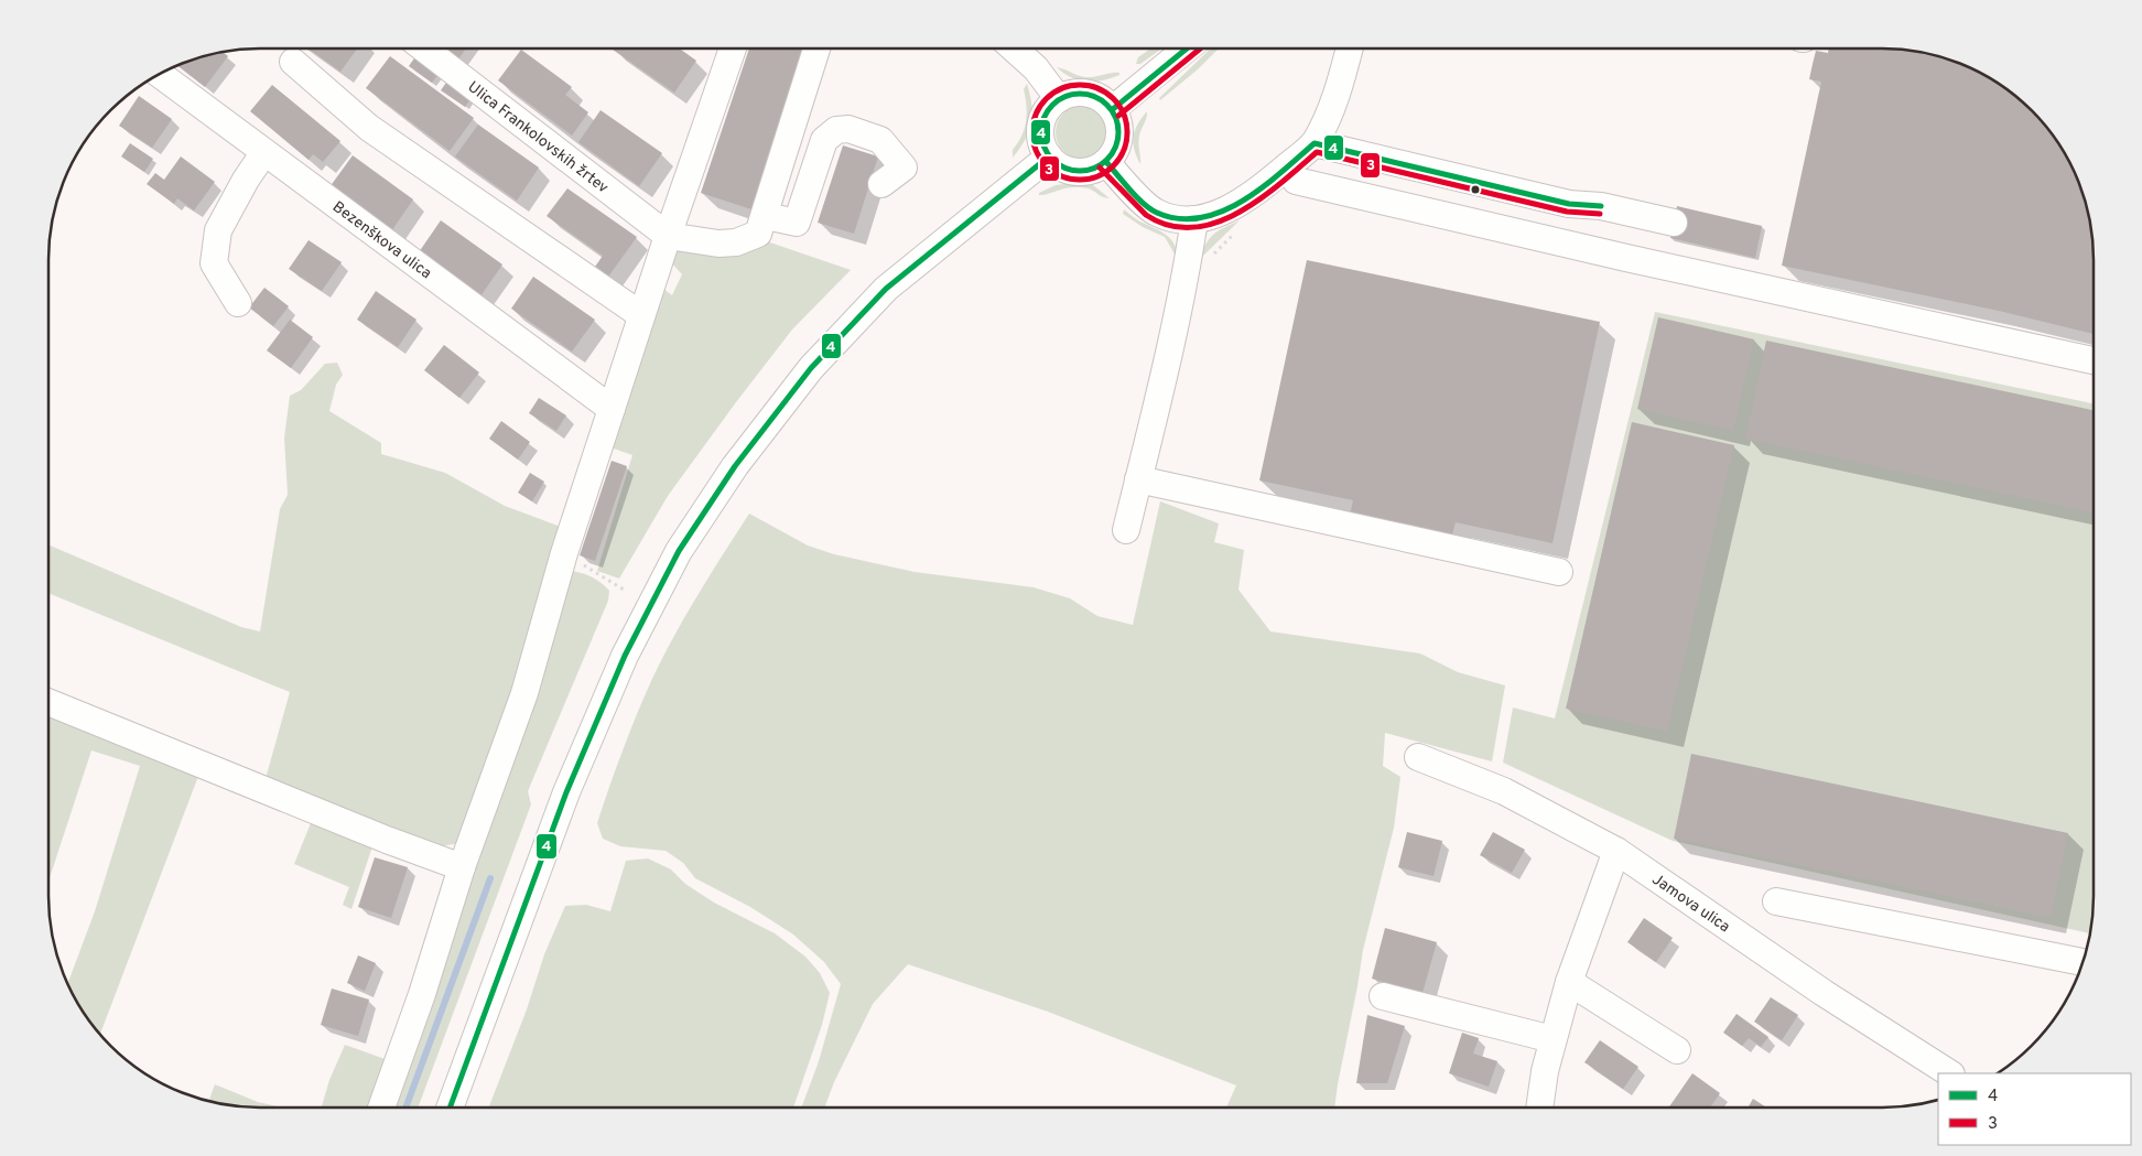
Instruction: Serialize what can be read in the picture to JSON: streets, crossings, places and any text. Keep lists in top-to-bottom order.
{
  "streets": {
    "street": ["Ulica Frankolovskih žrtev", "Bezenškova ulica", "Jamova ulica"]
  },
  "lines": ["transit line 4", "transit line 3"],
  "legend": ["4", "3"]
}
